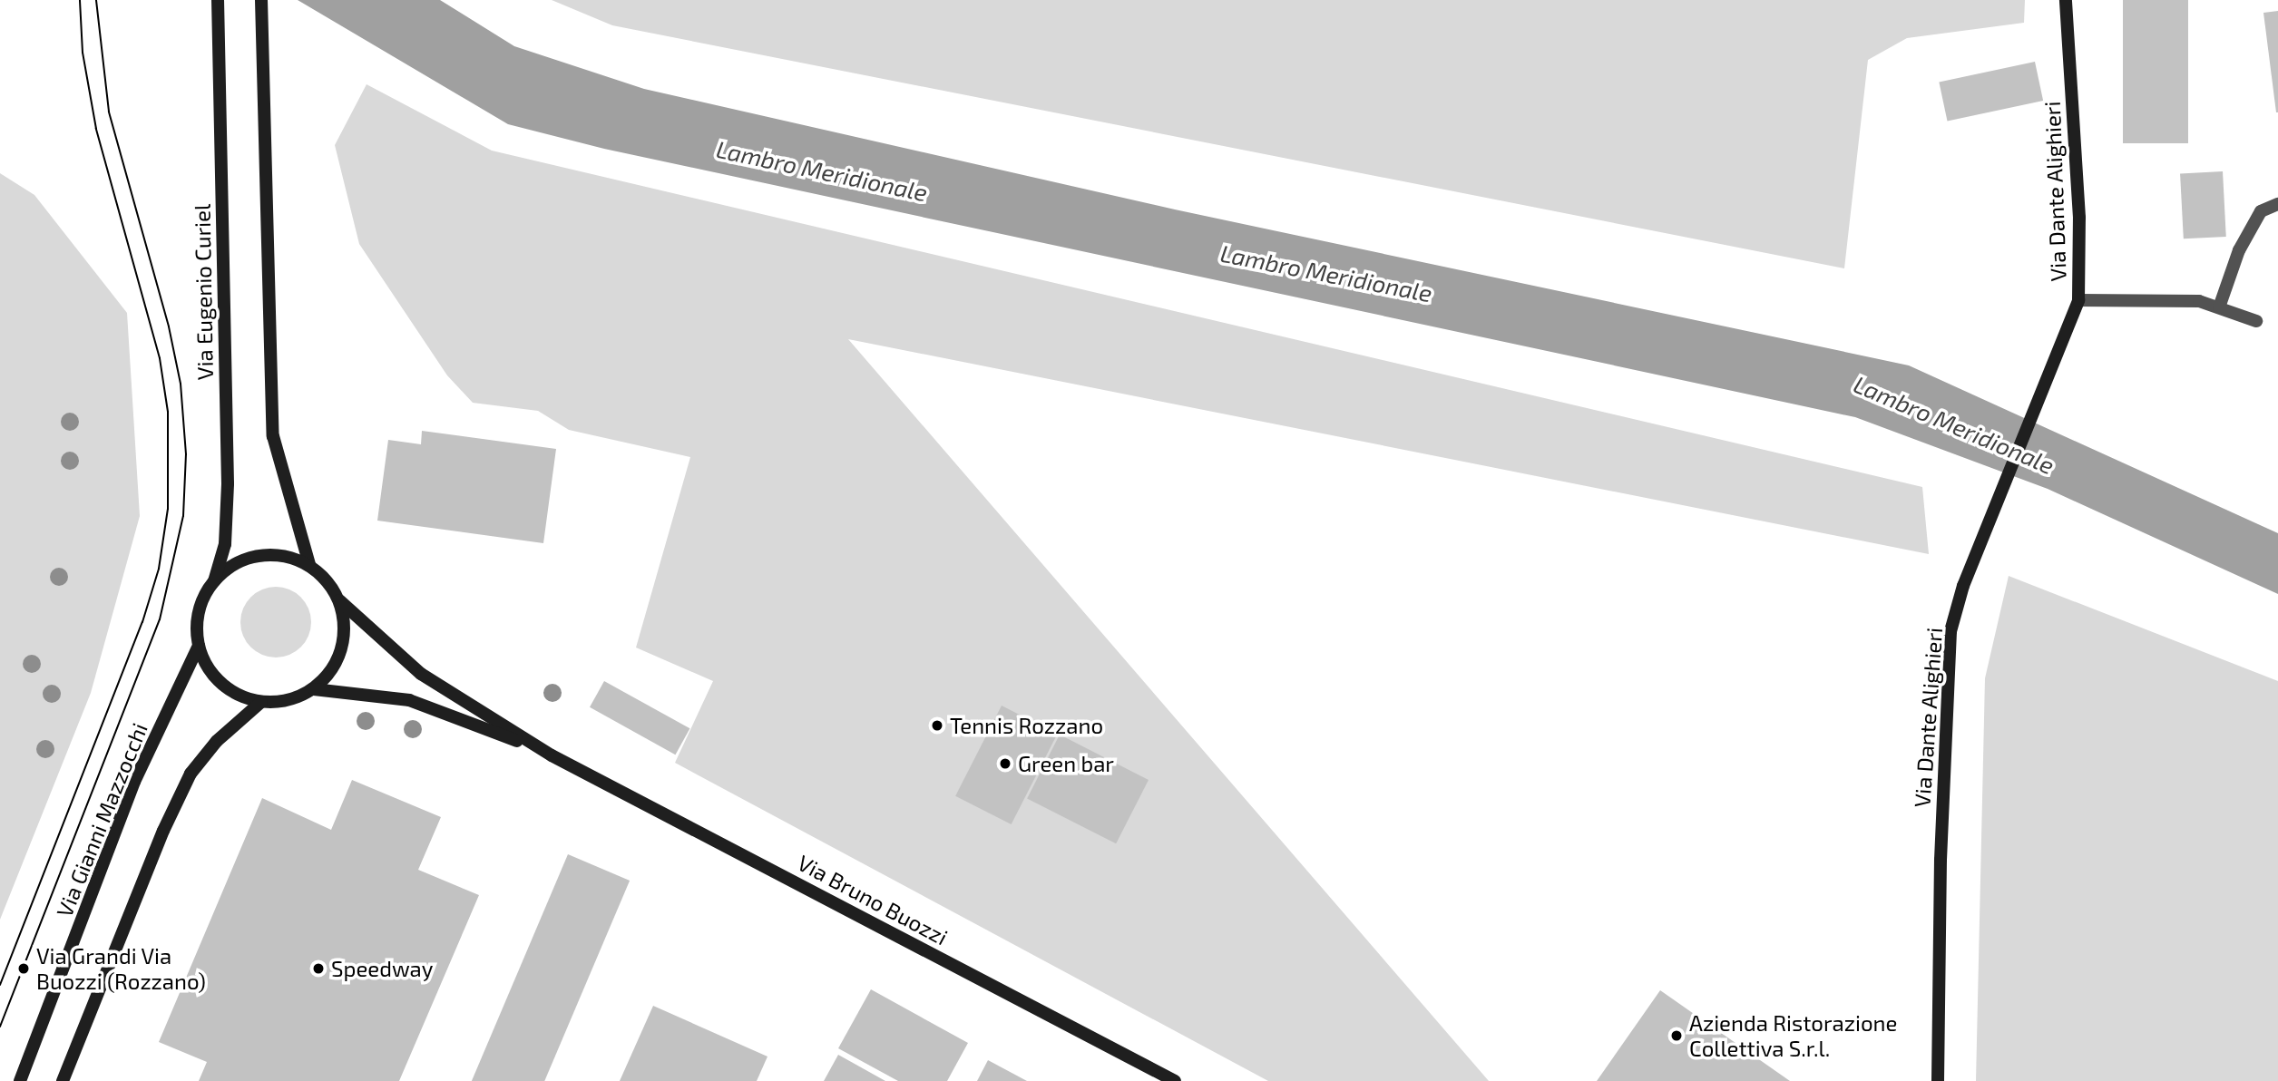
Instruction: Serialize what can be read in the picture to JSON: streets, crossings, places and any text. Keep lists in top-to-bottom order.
{
  "streets": {
    "main road": [
      "Via Dante Alighieri",
      "Via Eugenio Curiel",
      "Via Gianni Mazzocchi",
      "Via Bruno Buozzi"
    ]
  },
  "crossings": [
    ["Via Eugenio Curiel", "Via Gianni Mazzocchi"],
    ["Via Eugenio Curiel", "Via Bruno Buozzi"],
    ["Via Gianni Mazzocchi", "Via Bruno Buozzi"]
  ],
  "water": ["Lambro Meridionale"],
  "places": [
    "Tennis Rozzano",
    "Green bar",
    "Via Grandi Via Buozzi (Rozzano)",
    "Speedway",
    "Azienda Ristorazione Collettiva S.r.l."
  ]
}
